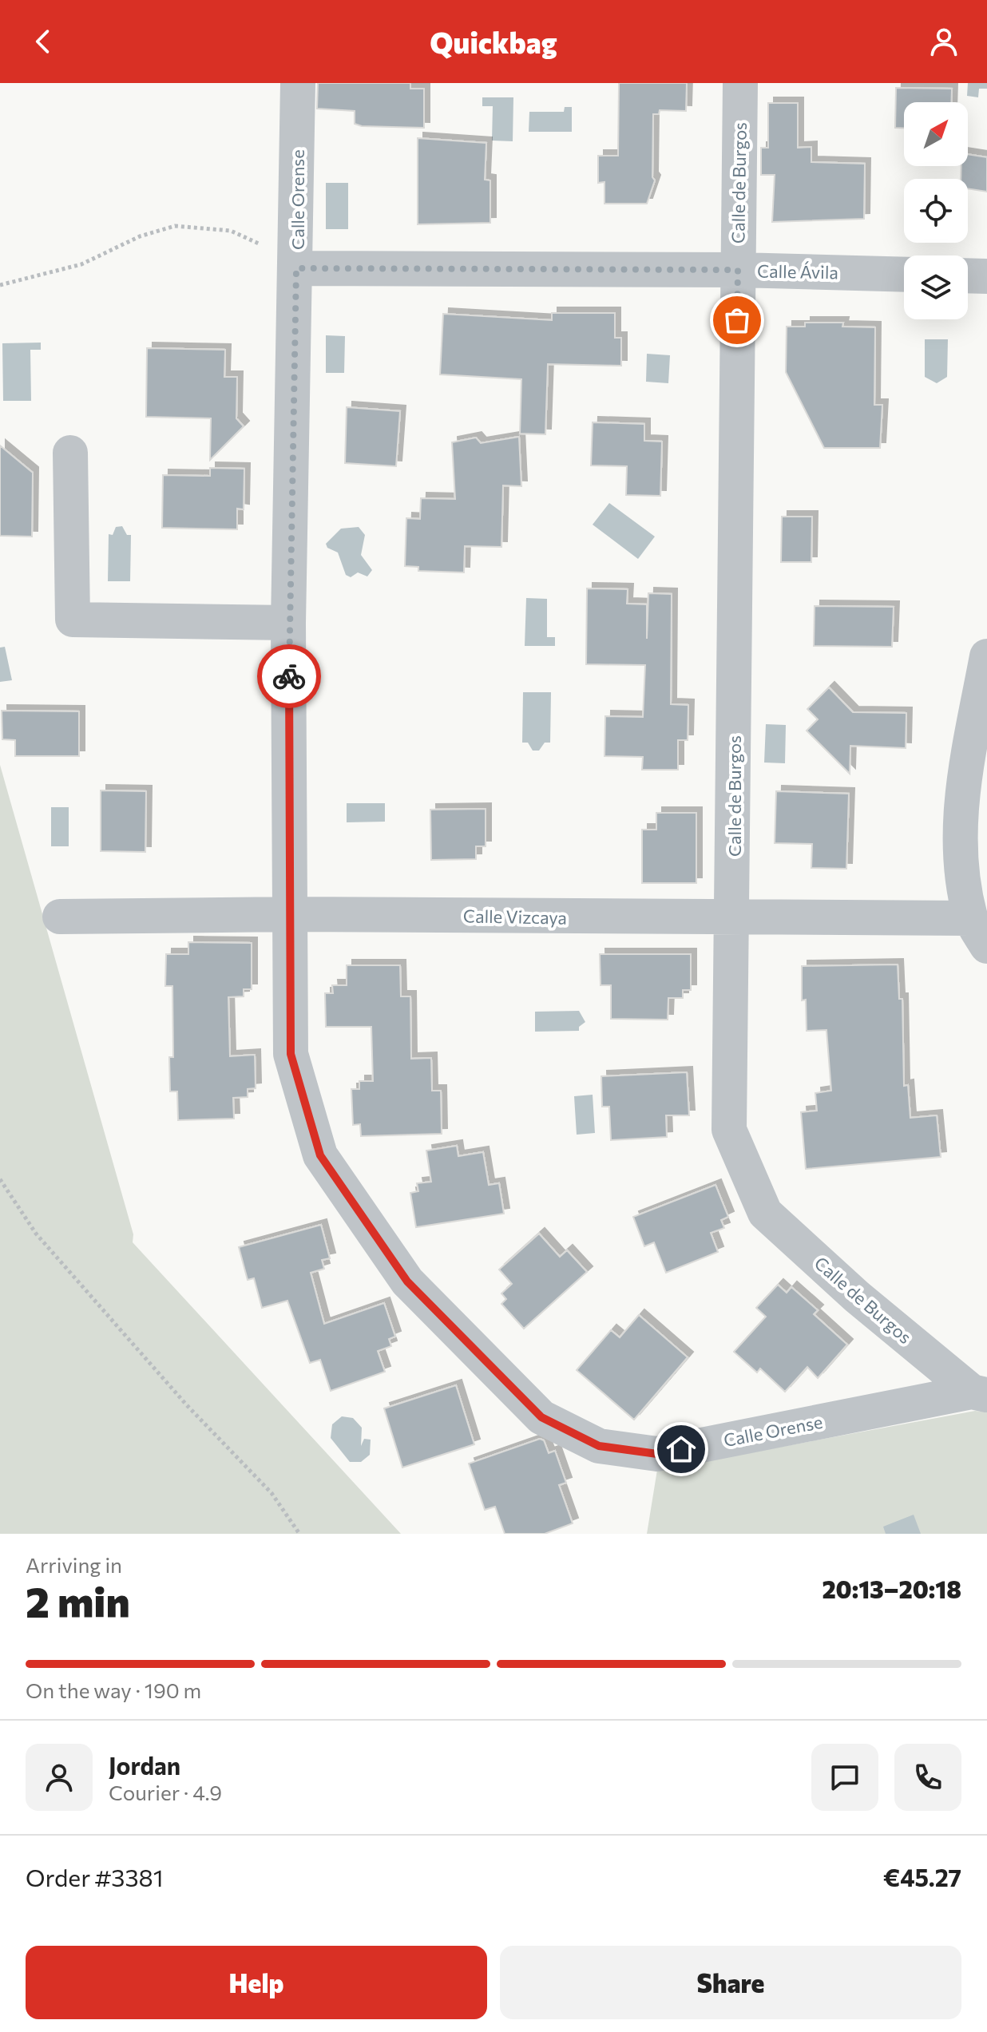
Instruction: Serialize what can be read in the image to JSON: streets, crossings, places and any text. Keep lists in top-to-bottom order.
{
  "streets": {
    "street": [
      "Calle de Burgos",
      "Calle Orense",
      "Calle Ávila",
      "Calle Vizcaya"
    ]
  },
  "crossings": [
    ["Calle de Burgos", "Calle Orense"],
    ["Calle de Burgos", "Calle Ávila"],
    ["Calle de Burgos", "Calle Vizcaya"],
    ["Calle Orense", "Calle Ávila"],
    ["Calle Orense", "Calle Vizcaya"]
  ],
  "north": "top right",
  "page": {
    "header": "Quickbag",
    "heading": ["2 min", "Arriving in", "20:13–20:18"],
    "panel": [
      "Jordan",
      "Courier · 4.9",
      "Order #3381",
      "€45.27"
    ],
    "bar": "On the way · 190 m",
    "buttons": ["Help", "Share"]
  }
}
